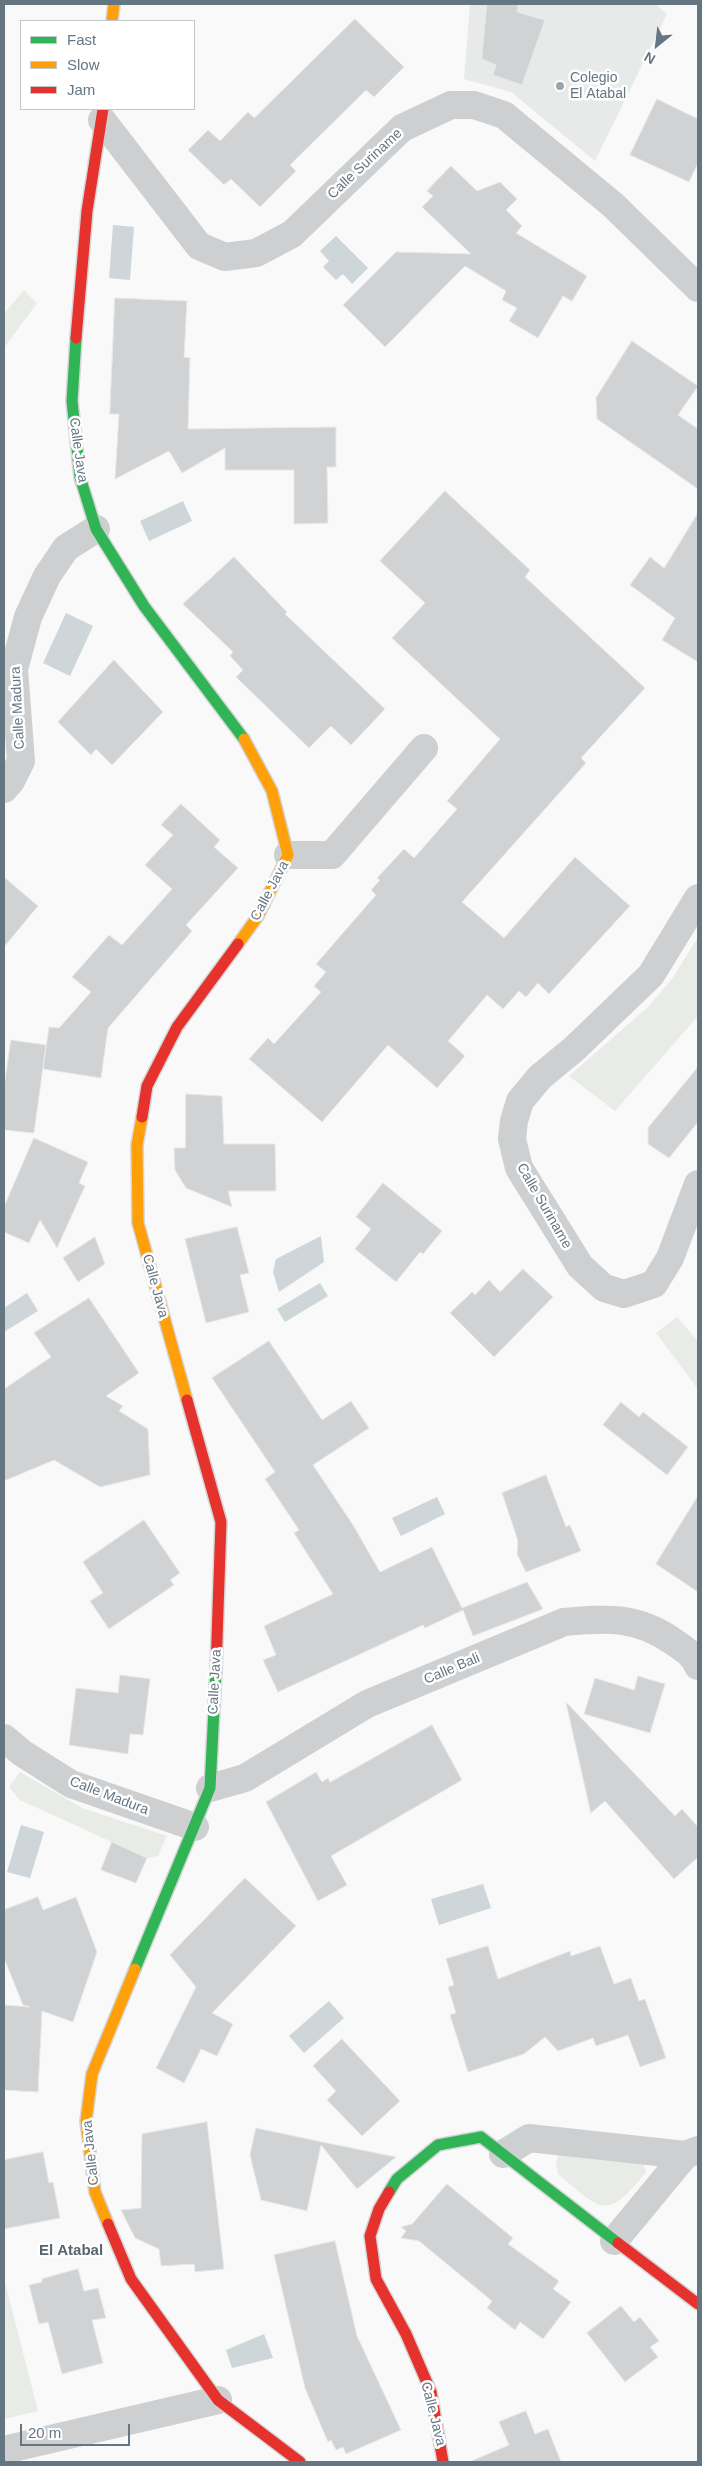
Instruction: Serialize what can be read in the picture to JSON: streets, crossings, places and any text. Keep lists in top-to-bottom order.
{
  "streets": {
    "street": [
      "Calle Suriname",
      "Calle Java",
      "Calle Madura",
      "Calle Bali"
    ]
  },
  "crossings": [
    ["Calle Suriname", "Calle Java"],
    ["Calle Java", "Calle Madura"],
    ["Calle Java", "Calle Bali"]
  ],
  "districts": ["El Atabal"],
  "places": ["Colegio El Atabal"],
  "legend": ["Fast", "Slow", "Jam"],
  "scale_bar": "20 m",
  "north": "bottom left"
}
